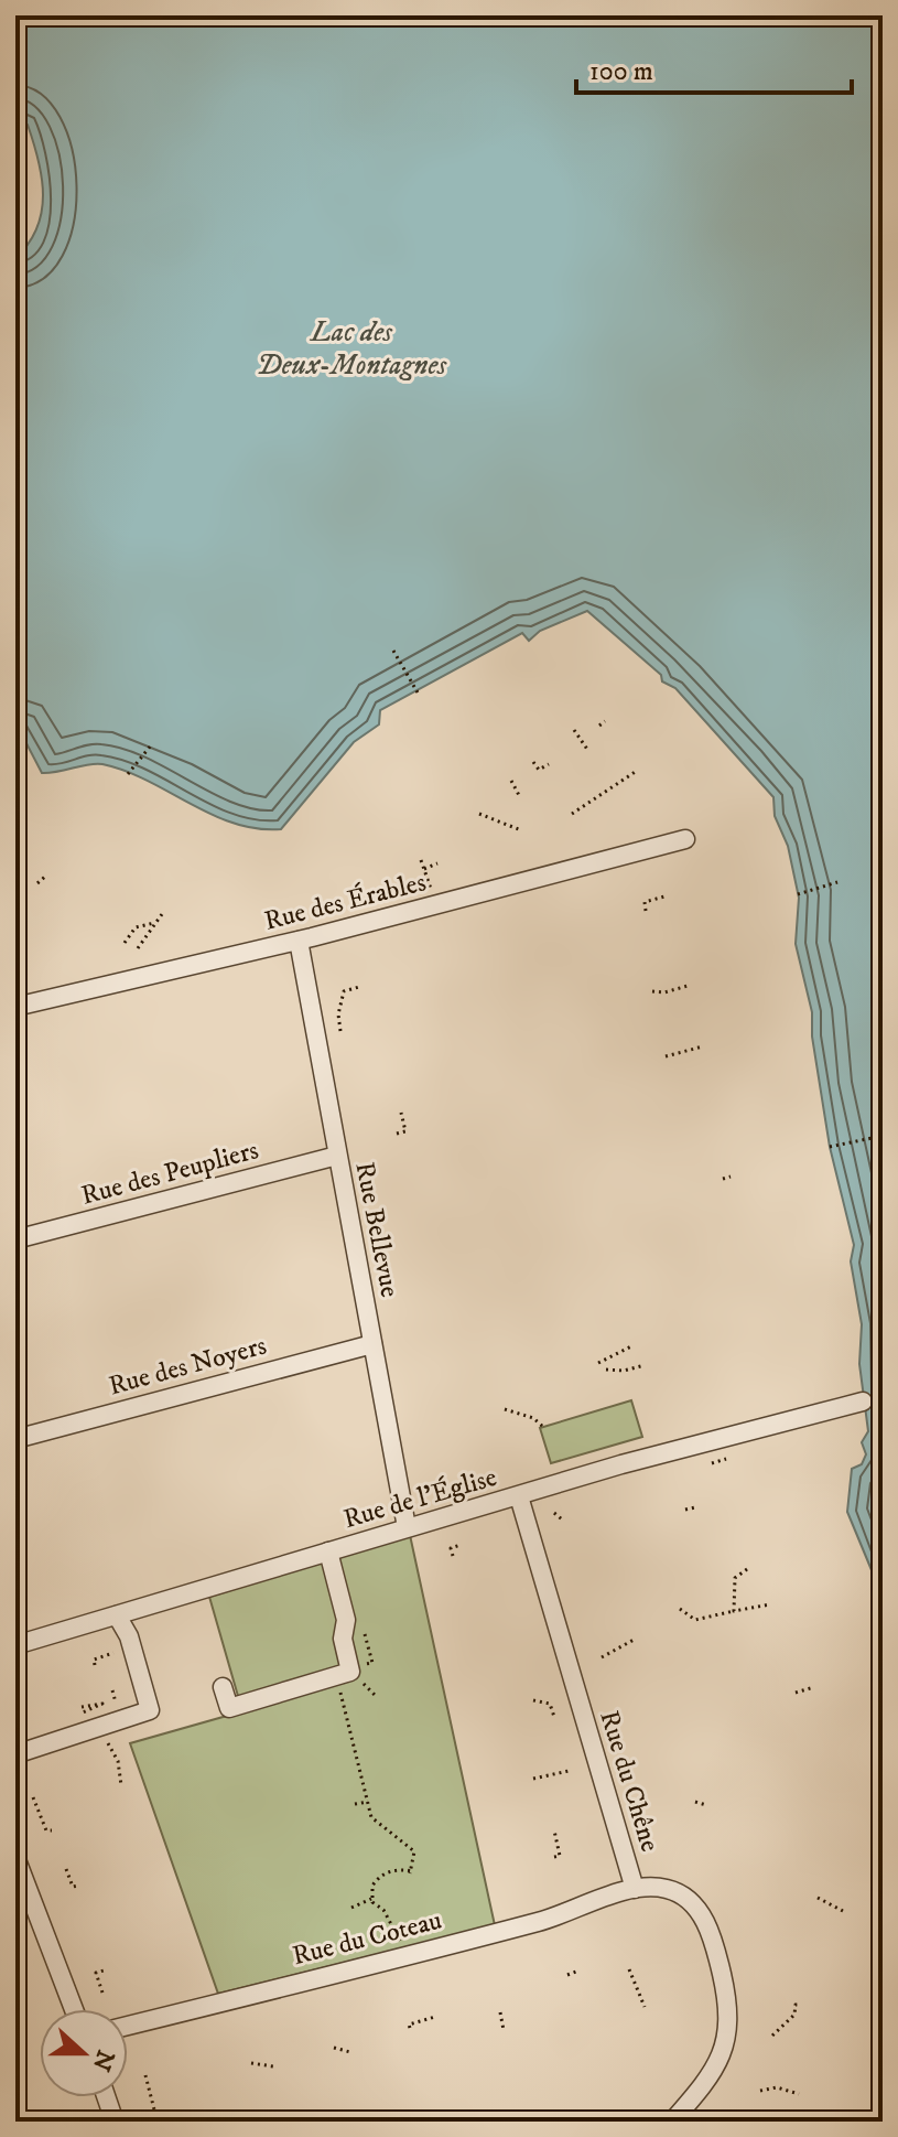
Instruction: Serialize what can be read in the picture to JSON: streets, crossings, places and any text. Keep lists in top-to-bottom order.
{
  "streets": {
    "street": [
      "Rue des Érables",
      "Rue des Peupliers",
      "Rue Bellevue",
      "Rue des Noyers",
      "Rue de l'Église",
      "Rue du Chêne",
      "Rue du Coteau"
    ]
  },
  "crossings": [
    ["Rue des Érables", "Rue Bellevue"],
    ["Rue des Peupliers", "Rue Bellevue"],
    ["Rue Bellevue", "Rue des Noyers"],
    ["Rue Bellevue", "Rue de l'Église"],
    ["Rue de l'Église", "Rue du Chêne"],
    ["Rue du Chêne", "Rue du Coteau"]
  ],
  "water": ["Lac des Deux-Montagnes"],
  "scale_bar": "100 m",
  "north": "right"
}
